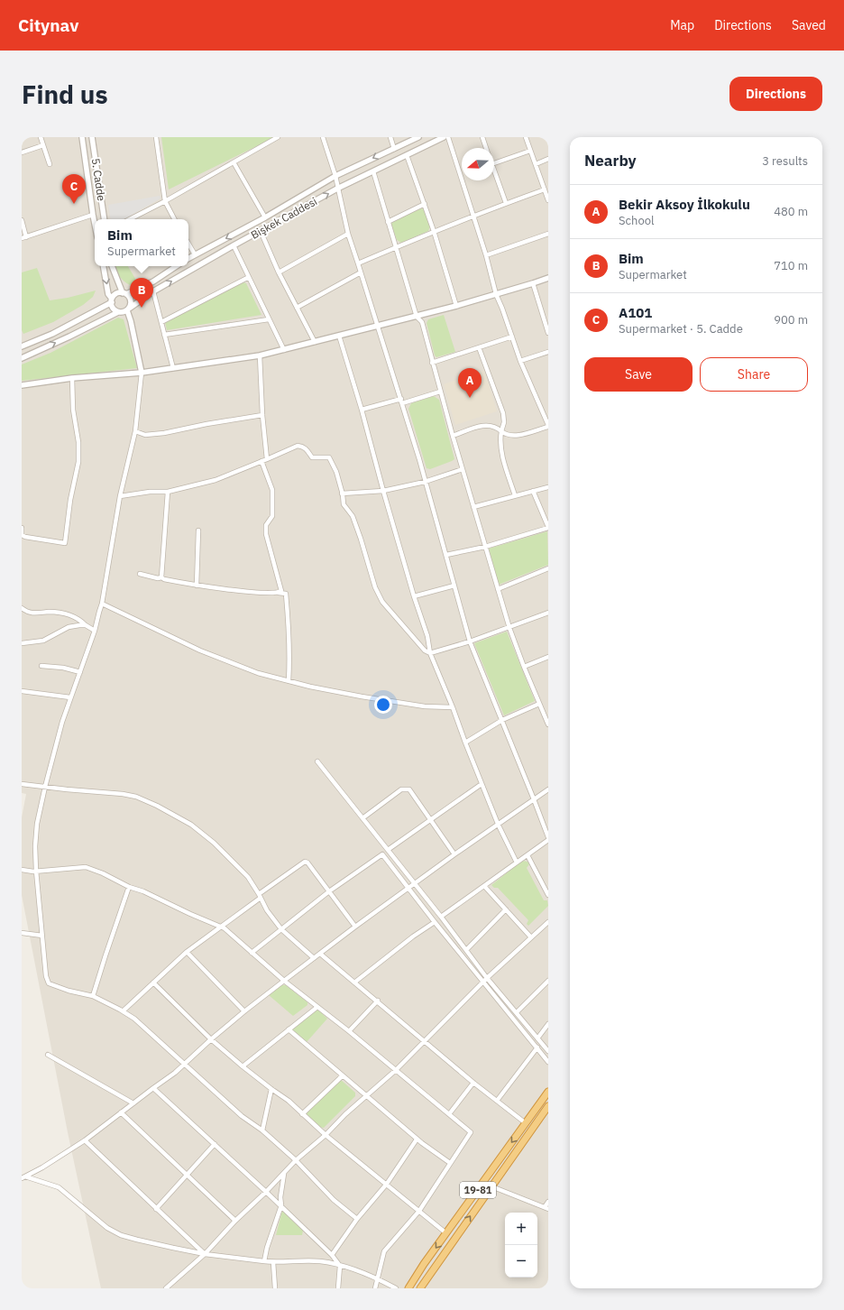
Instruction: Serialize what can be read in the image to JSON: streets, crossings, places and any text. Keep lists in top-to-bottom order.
{
  "streets": {
    "highway": ["19-81"],
    "street": ["5. Cadde", "Bişkek Caddesi"]
  },
  "north": "left",
  "page": {
    "header": "Citynav",
    "nav": ["Map", "Directions", "Saved"],
    "buttons": [
      "Directions",
      ["Save", "Share"]
    ],
    "title": "Find us",
    "heading": ["Nearby", "3 results"],
    "pins": ["C", "B", "A"],
    "list": [
      {
        "mark": "A",
        "name": "Bekir Aksoy İlkokulu",
        "note": "School",
        "value": "480 m"
      },
      {
        "mark": "B",
        "name": "Bim",
        "note": "Supermarket",
        "value": "710 m"
      },
      {
        "mark": "C",
        "name": "A101",
        "note": "Supermarket · 5. Cadde",
        "value": "900 m"
      }
    ],
    "popup": ["Bim", "Supermarket"],
    "map_buttons": ["+", "−"]
  }
}
